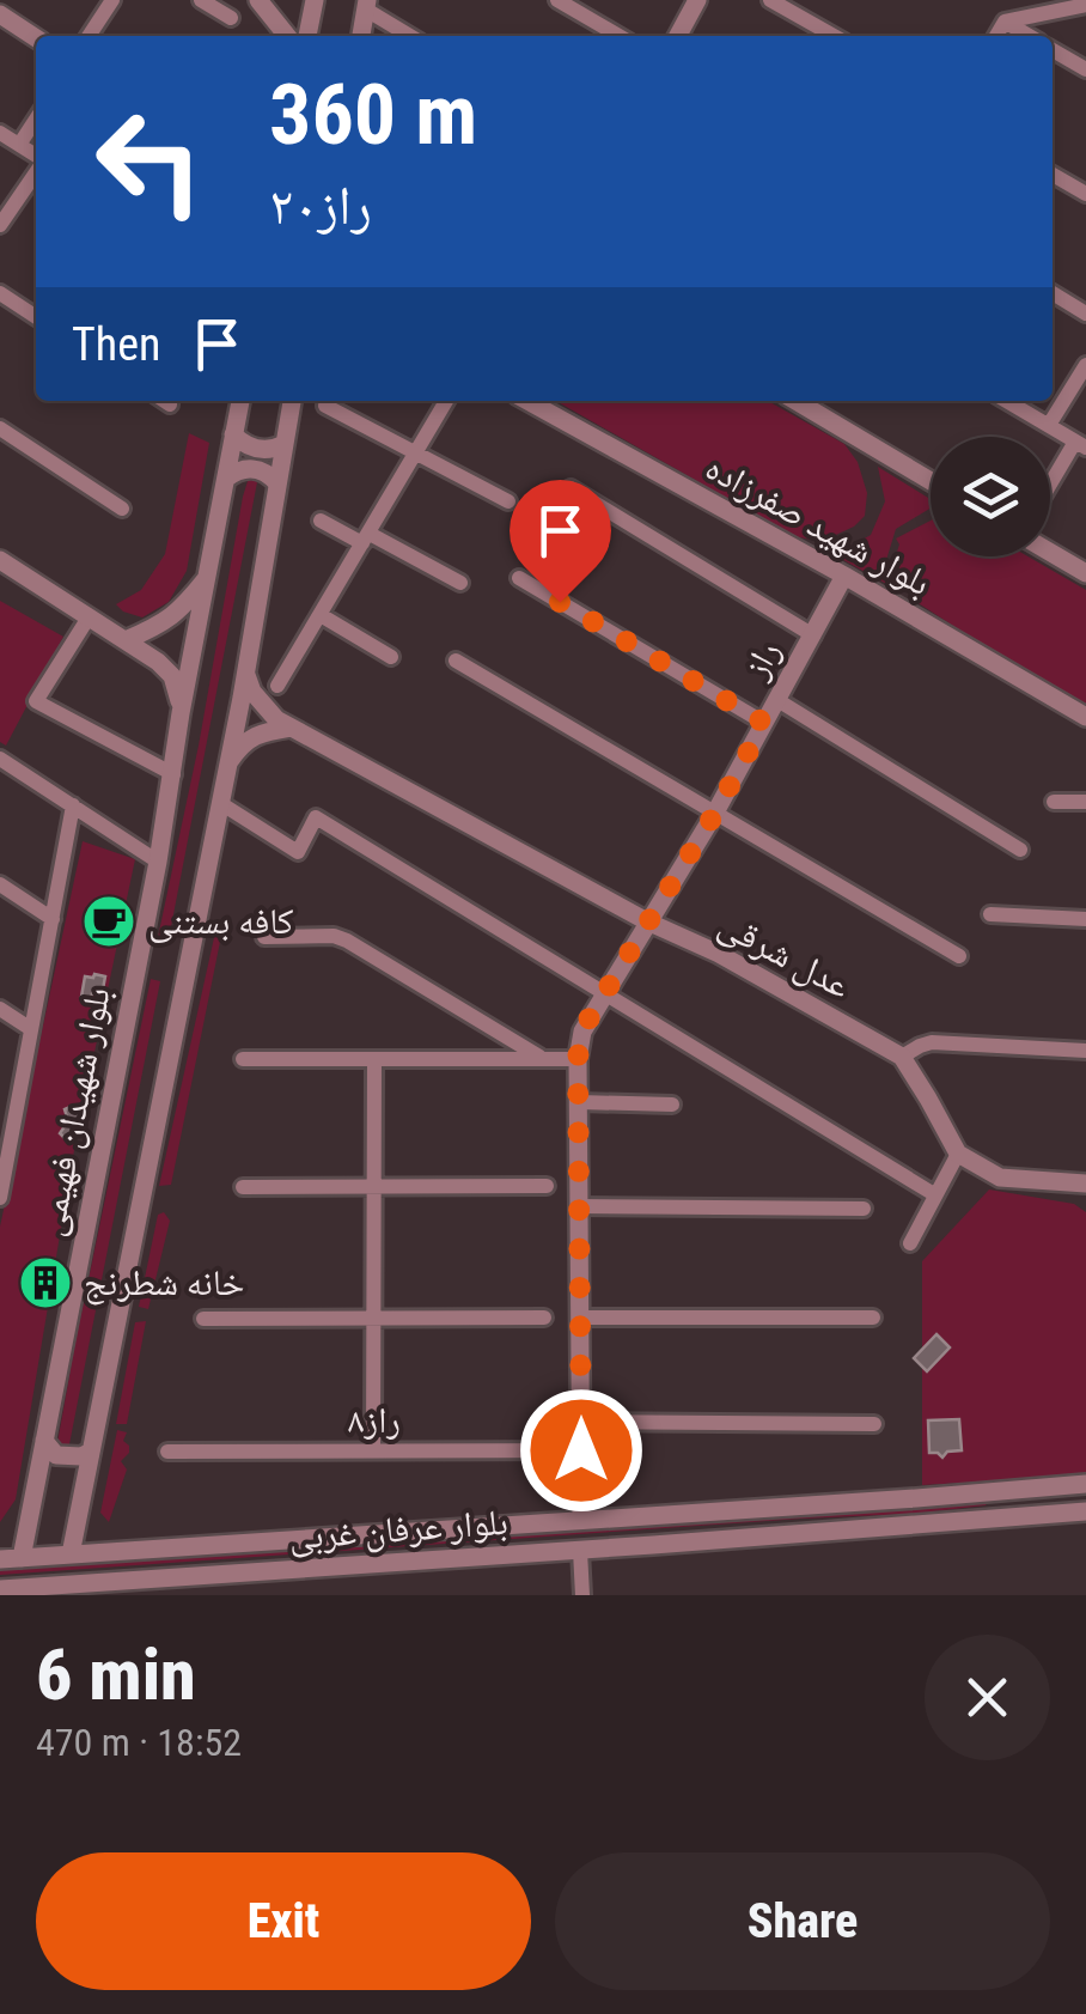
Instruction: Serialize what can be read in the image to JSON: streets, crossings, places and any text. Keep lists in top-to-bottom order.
{
  "streets": {
    "street": [
      "بلوار شهید صفرزاده",
      "راز",
      "عدل شرقی",
      "بلوار شهیدان فهیمی",
      "راز۸",
      "بلوار عرفان غربی"
    ]
  },
  "crossings": [
    ["بلوار شهید صفرزاده", "راز"],
    ["راز", "عدل شرقی"],
    ["راز", "راز۸"],
    ["راز", "بلوار عرفان غربی"],
    ["بلوار شهیدان فهیمی", "بلوار عرفان غربی"]
  ],
  "places": {
    "cafe": ["کافه بستنی"],
    "building": ["خانه شطرنج"]
  },
  "page": {
    "turn": ["360 m", "راز۲۰"],
    "then": "Then",
    "heading": ["6 min", "470 m · 18:52"],
    "buttons": ["Exit", "Share"]
  }
}
